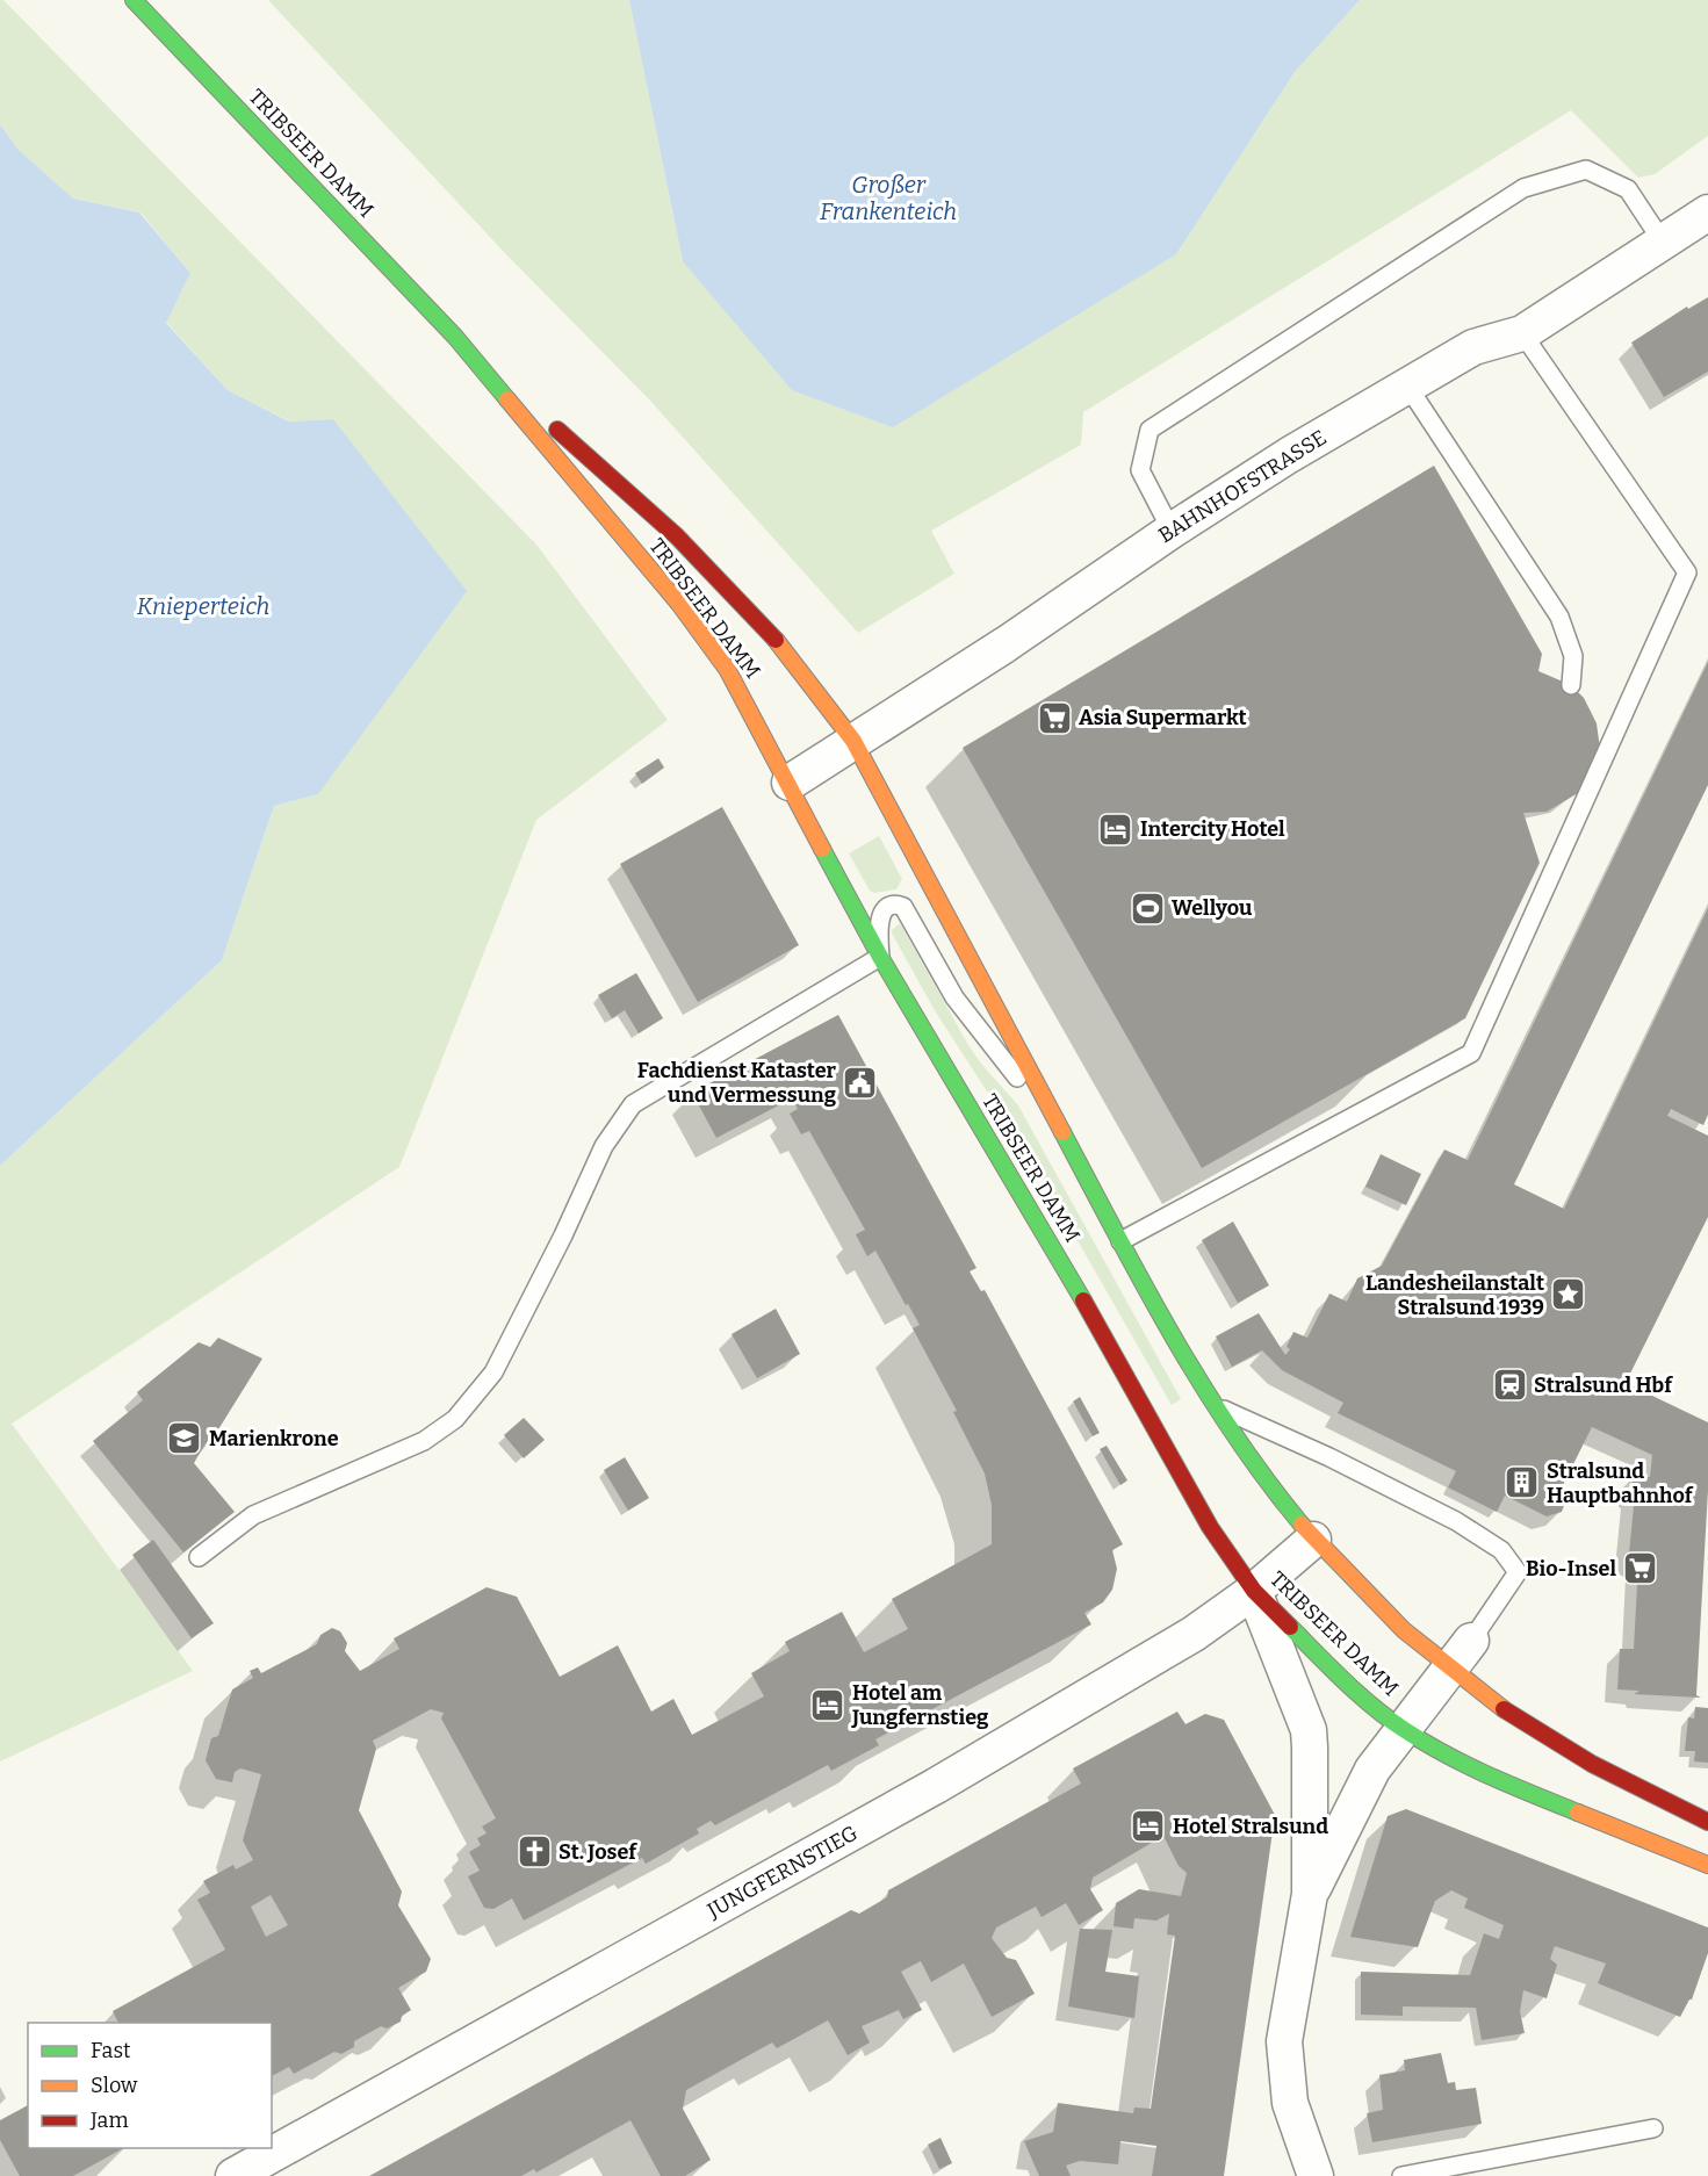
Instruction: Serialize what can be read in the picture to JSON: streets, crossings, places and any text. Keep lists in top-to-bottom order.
{
  "streets": {
    "main road": ["TRIBSEER DAMM"],
    "street": ["BAHNHOFSTRASSE", "JUNGFERNSTIEG"]
  },
  "crossings": [
    ["TRIBSEER DAMM", "BAHNHOFSTRASSE"],
    ["TRIBSEER DAMM", "JUNGFERNSTIEG"]
  ],
  "water": ["Großer Frankenteich", "Knieperteich"],
  "places": {
    "supermarket": ["Asia Supermarkt", "Bio-Insel"],
    "hotel": ["Intercity Hotel", "Hotel am Jungfernstieg", "Hotel Stralsund"],
    "sports": ["Wellyou"],
    "public building": ["Fachdienst Kataster und Vermessung"],
    "place": ["Landesheilanstalt Stralsund 1939"],
    "station": ["Stralsund Hbf"],
    "school or university": ["Marienkrone"],
    "building": ["Stralsund Hauptbahnhof"],
    "church": ["St. Josef"]
  },
  "legend": ["Fast", "Slow", "Jam"]
}
